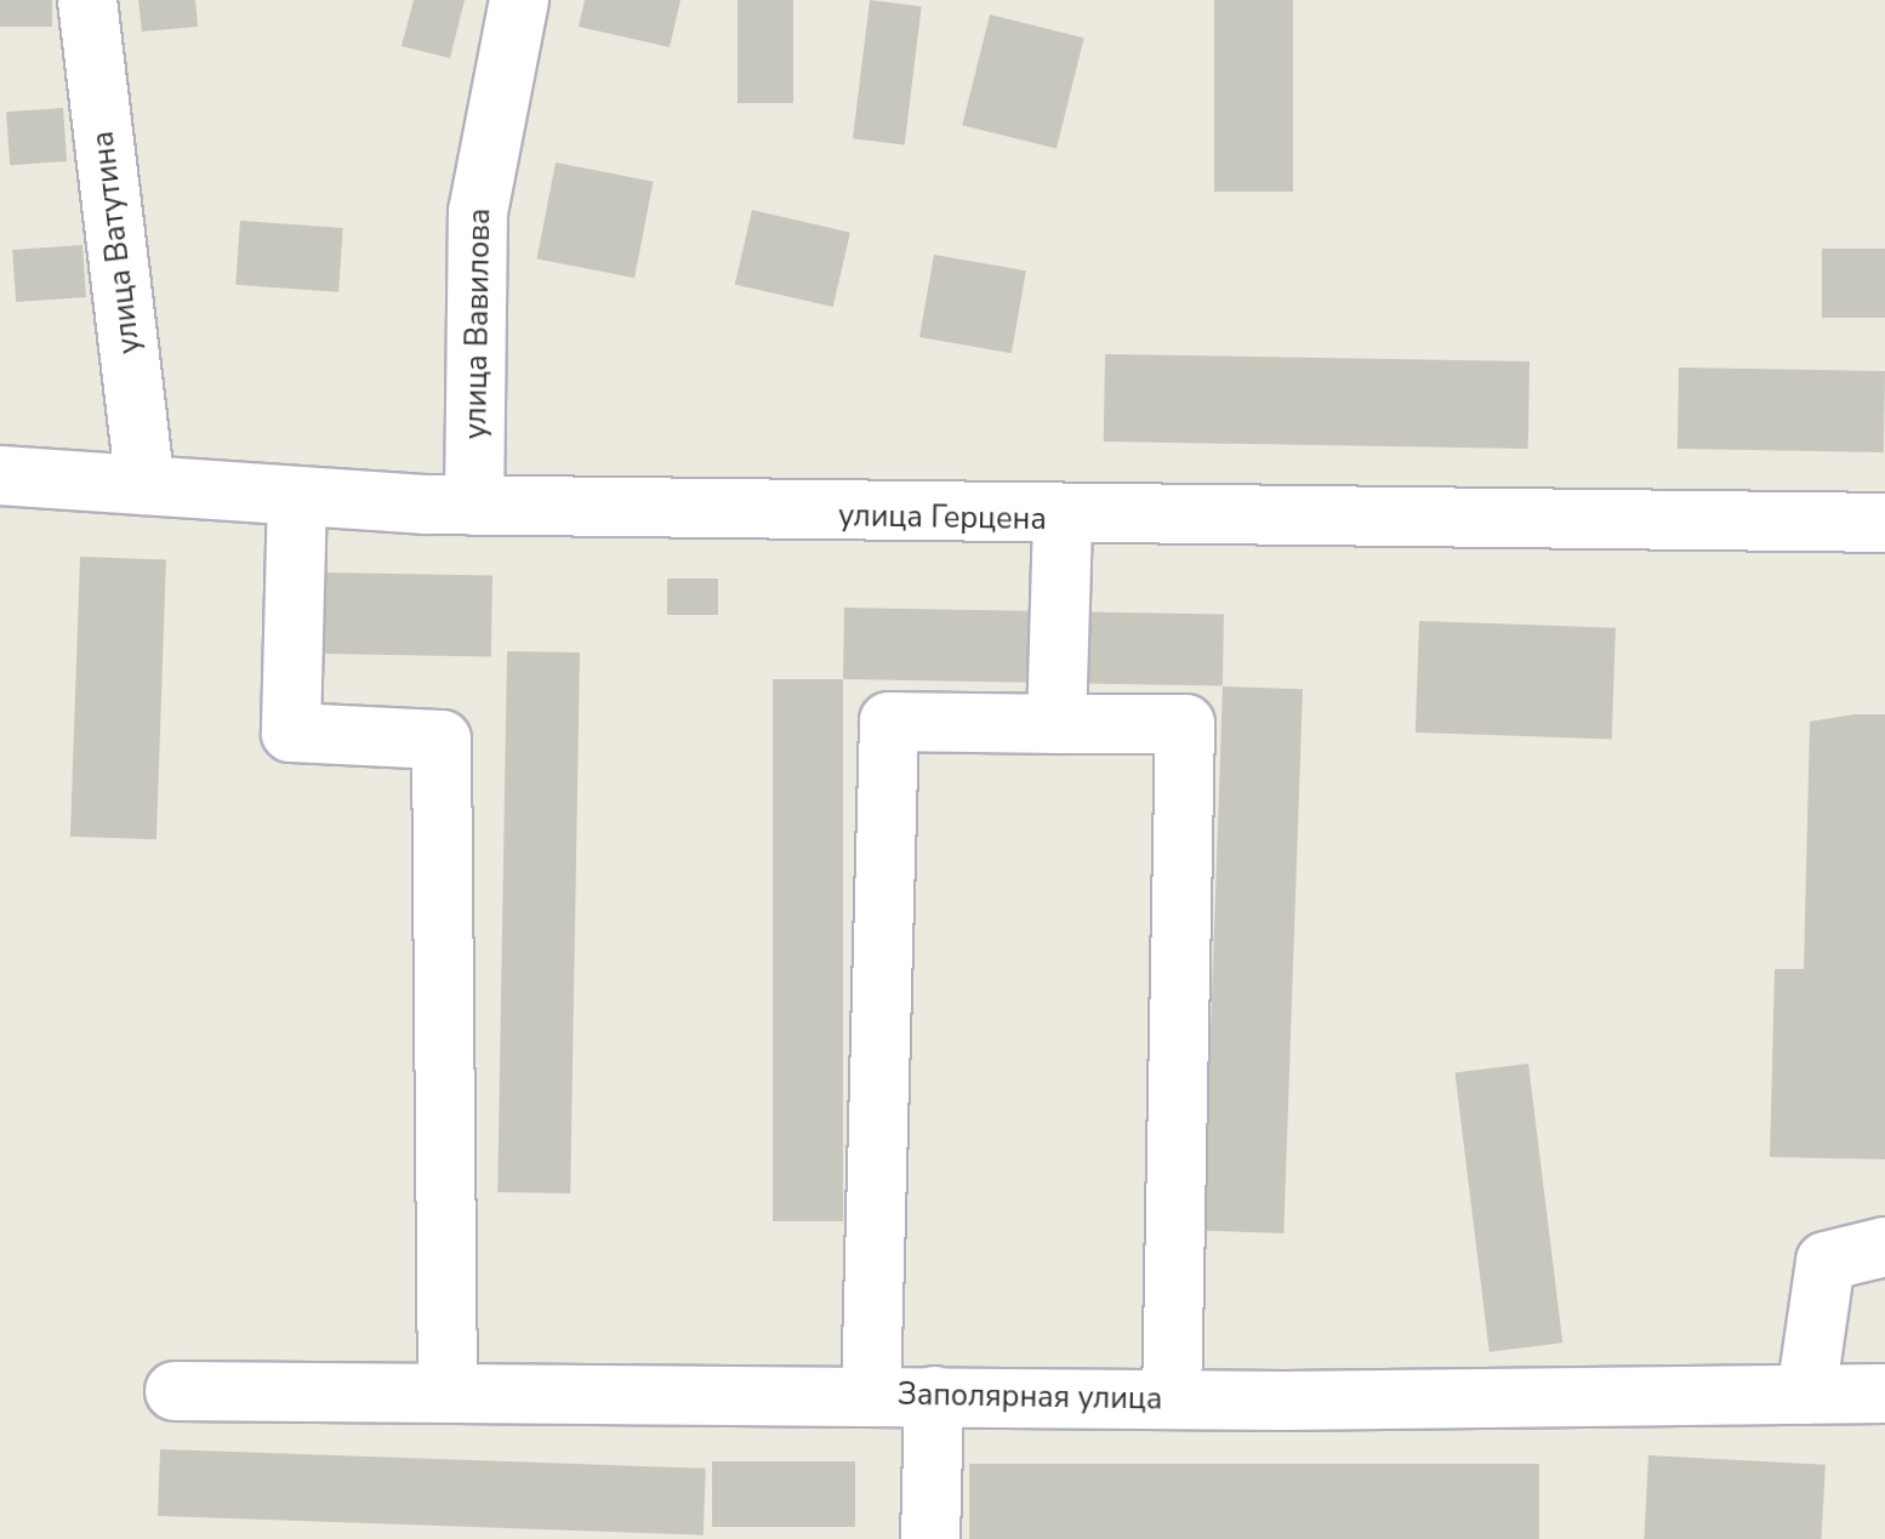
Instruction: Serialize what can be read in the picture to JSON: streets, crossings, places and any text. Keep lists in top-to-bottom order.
{
  "streets": {
    "street": [
      "улица Ватутина",
      "улица Вавилова",
      "улица Герцена",
      "Заполярная улица"
    ]
  },
  "crossings": [
    ["улица Ватутина", "улица Герцена"],
    ["улица Вавилова", "улица Герцена"]
  ]
}
